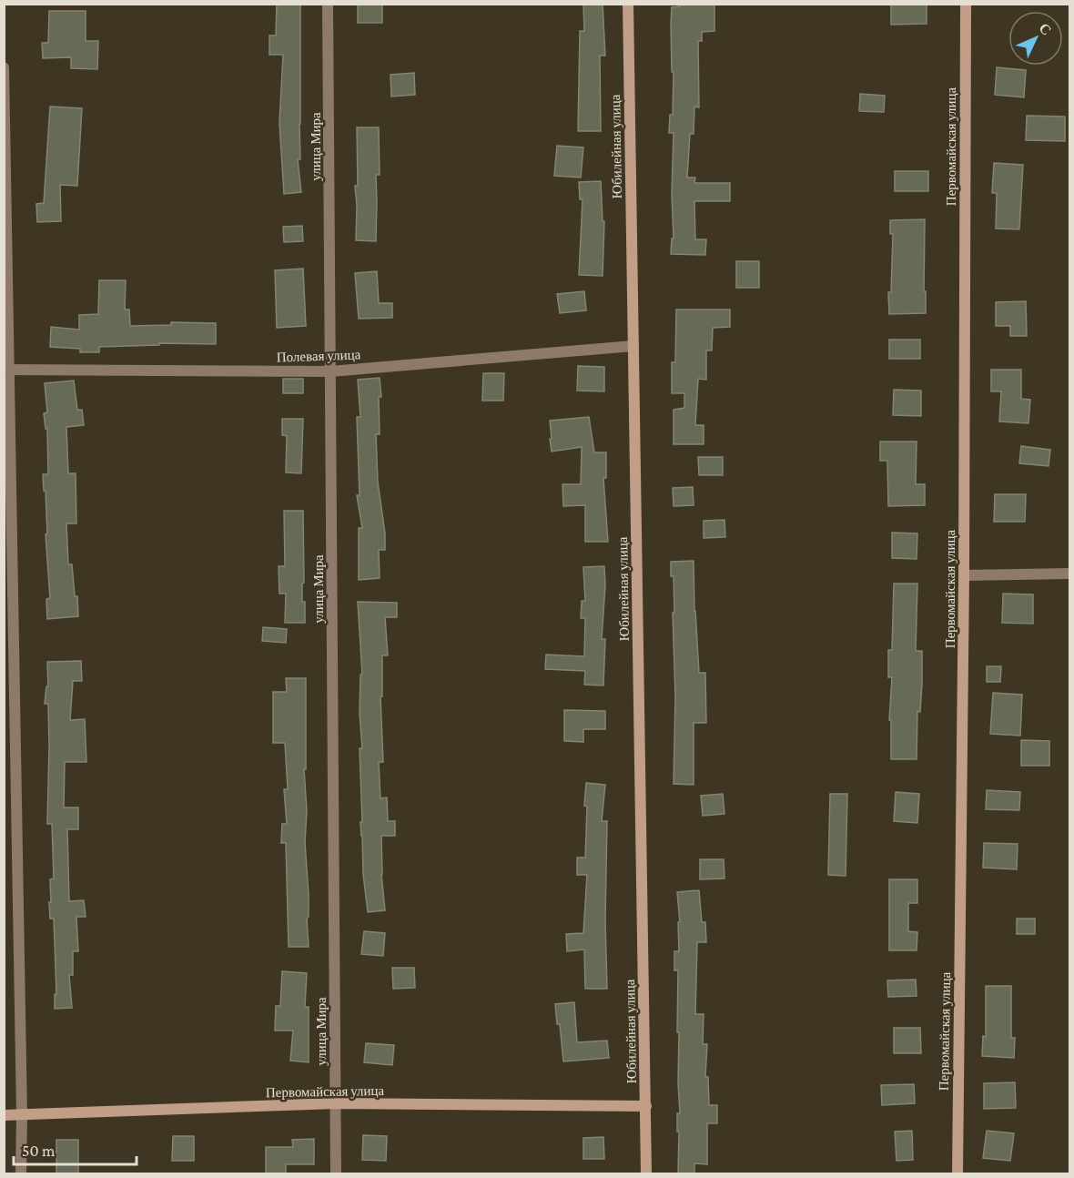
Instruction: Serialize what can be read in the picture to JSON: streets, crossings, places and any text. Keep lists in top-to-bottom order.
{
  "streets": {
    "street": [
      "улица Мира",
      "Юбилейная улица",
      "Первомайская улица",
      "Полевая улица"
    ]
  },
  "crossings": [
    ["улица Мира", "Первомайская улица"],
    ["улица Мира", "Полевая улица"],
    ["Юбилейная улица", "Первомайская улица"],
    ["Юбилейная улица", "Полевая улица"]
  ],
  "scale_bar": "50 m",
  "north": "top right"
}
